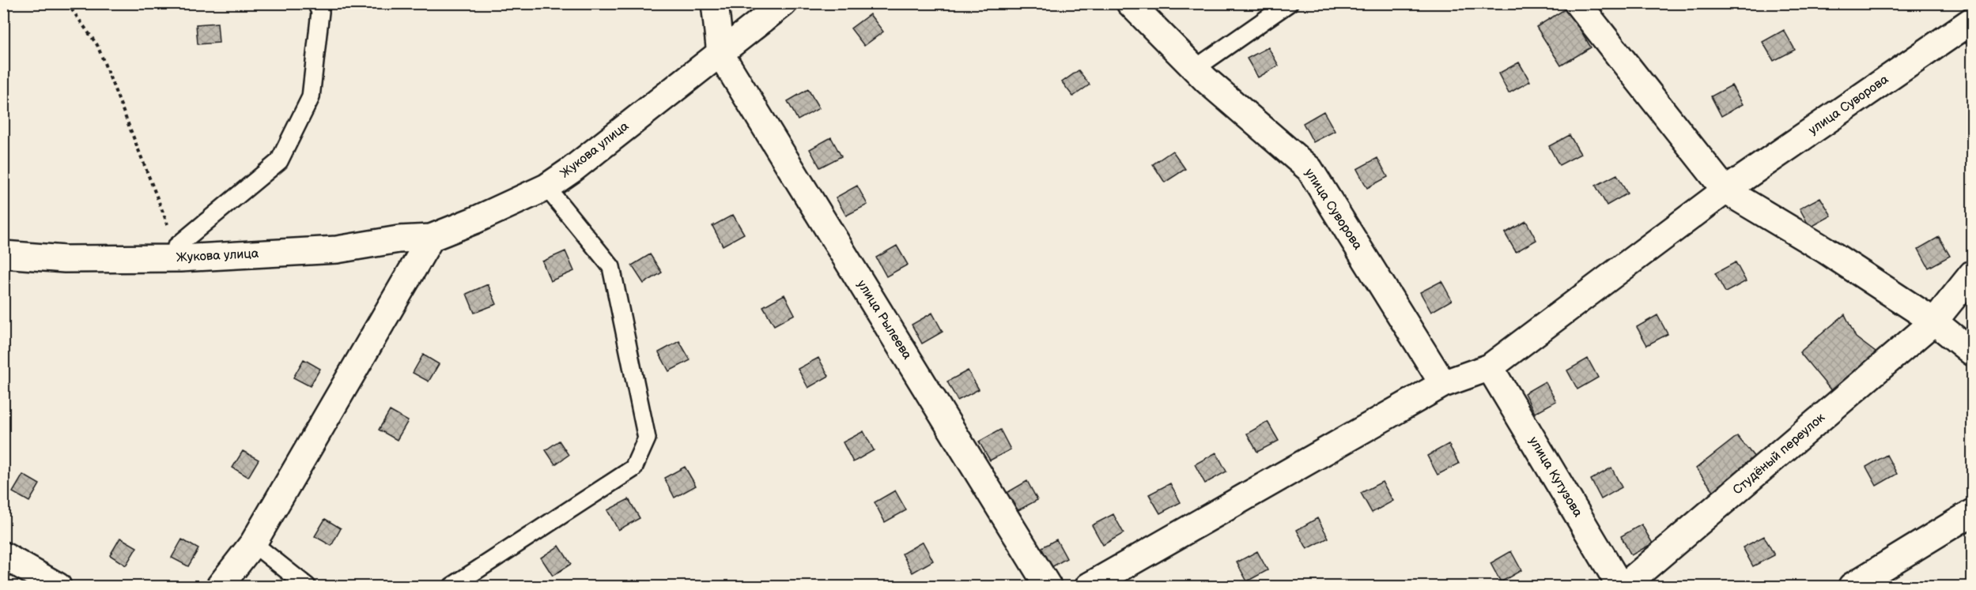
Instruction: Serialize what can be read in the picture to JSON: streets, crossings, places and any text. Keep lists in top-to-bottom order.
{
  "streets": {
    "street": [
      "улица Суворова",
      "Жукова улица",
      "улица Рылеева",
      "Студёный переулок",
      "улица Кутузова"
    ]
  },
  "crossings": [
    ["улица Суворова", "улица Кутузова"],
    ["Жукова улица", "улица Рылеева"]
  ]
}
